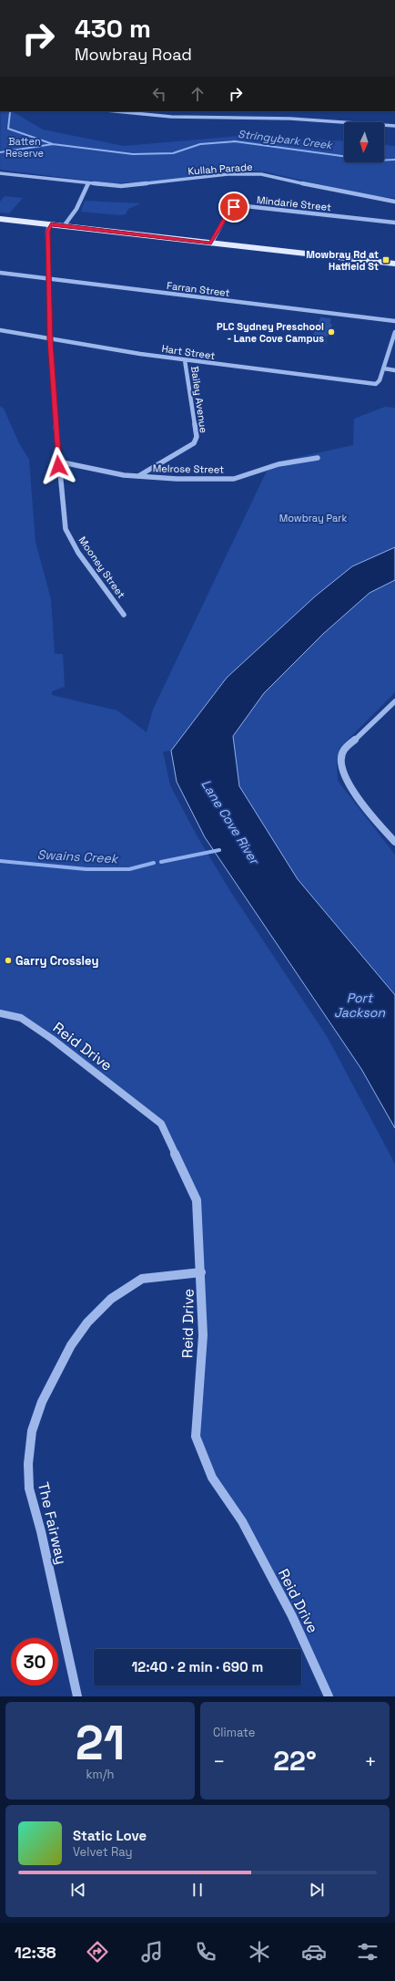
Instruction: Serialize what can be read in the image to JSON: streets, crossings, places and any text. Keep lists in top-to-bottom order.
{
  "streets": {
    "street": [
      "Kullah Parade",
      "Mindarie Street",
      "Farran Street",
      "Hart Street",
      "Bailey Avenue",
      "Melrose Street",
      "Mooney Street",
      "Reid Drive",
      "The Fairway"
    ]
  },
  "crossings": [
    ["Farran Street", "Mooney Street"],
    ["Hart Street", "Bailey Avenue"],
    ["Hart Street", "Mooney Street"],
    ["Bailey Avenue", "Melrose Street"],
    ["Melrose Street", "Mooney Street"],
    ["Reid Drive", "The Fairway"]
  ],
  "water": [
    "Stringybark Creek",
    "Lane Cove River",
    "Swains Creek",
    "Port Jackson"
  ],
  "parks": ["Batten Reserve", "Mowbray Park"],
  "places": {
    "transit": ["Mowbray Rd at Hatfield St"],
    "other": ["PLC Sydney Preschool - Lane Cove Campus", "Garry Crossley"]
  },
  "north": "bottom",
  "page": {
    "turn": ["430 m", "Mowbray Road"],
    "limit": "30",
    "trip": "12:40 · 2 min · 690 m",
    "tile": [
      ["21", "km/h"],
      "Climate"
    ],
    "heat": ["−", "22°", "+"],
    "song": ["Static Love", "Velvet Ray"],
    "tabs": "12:38"
  }
}
